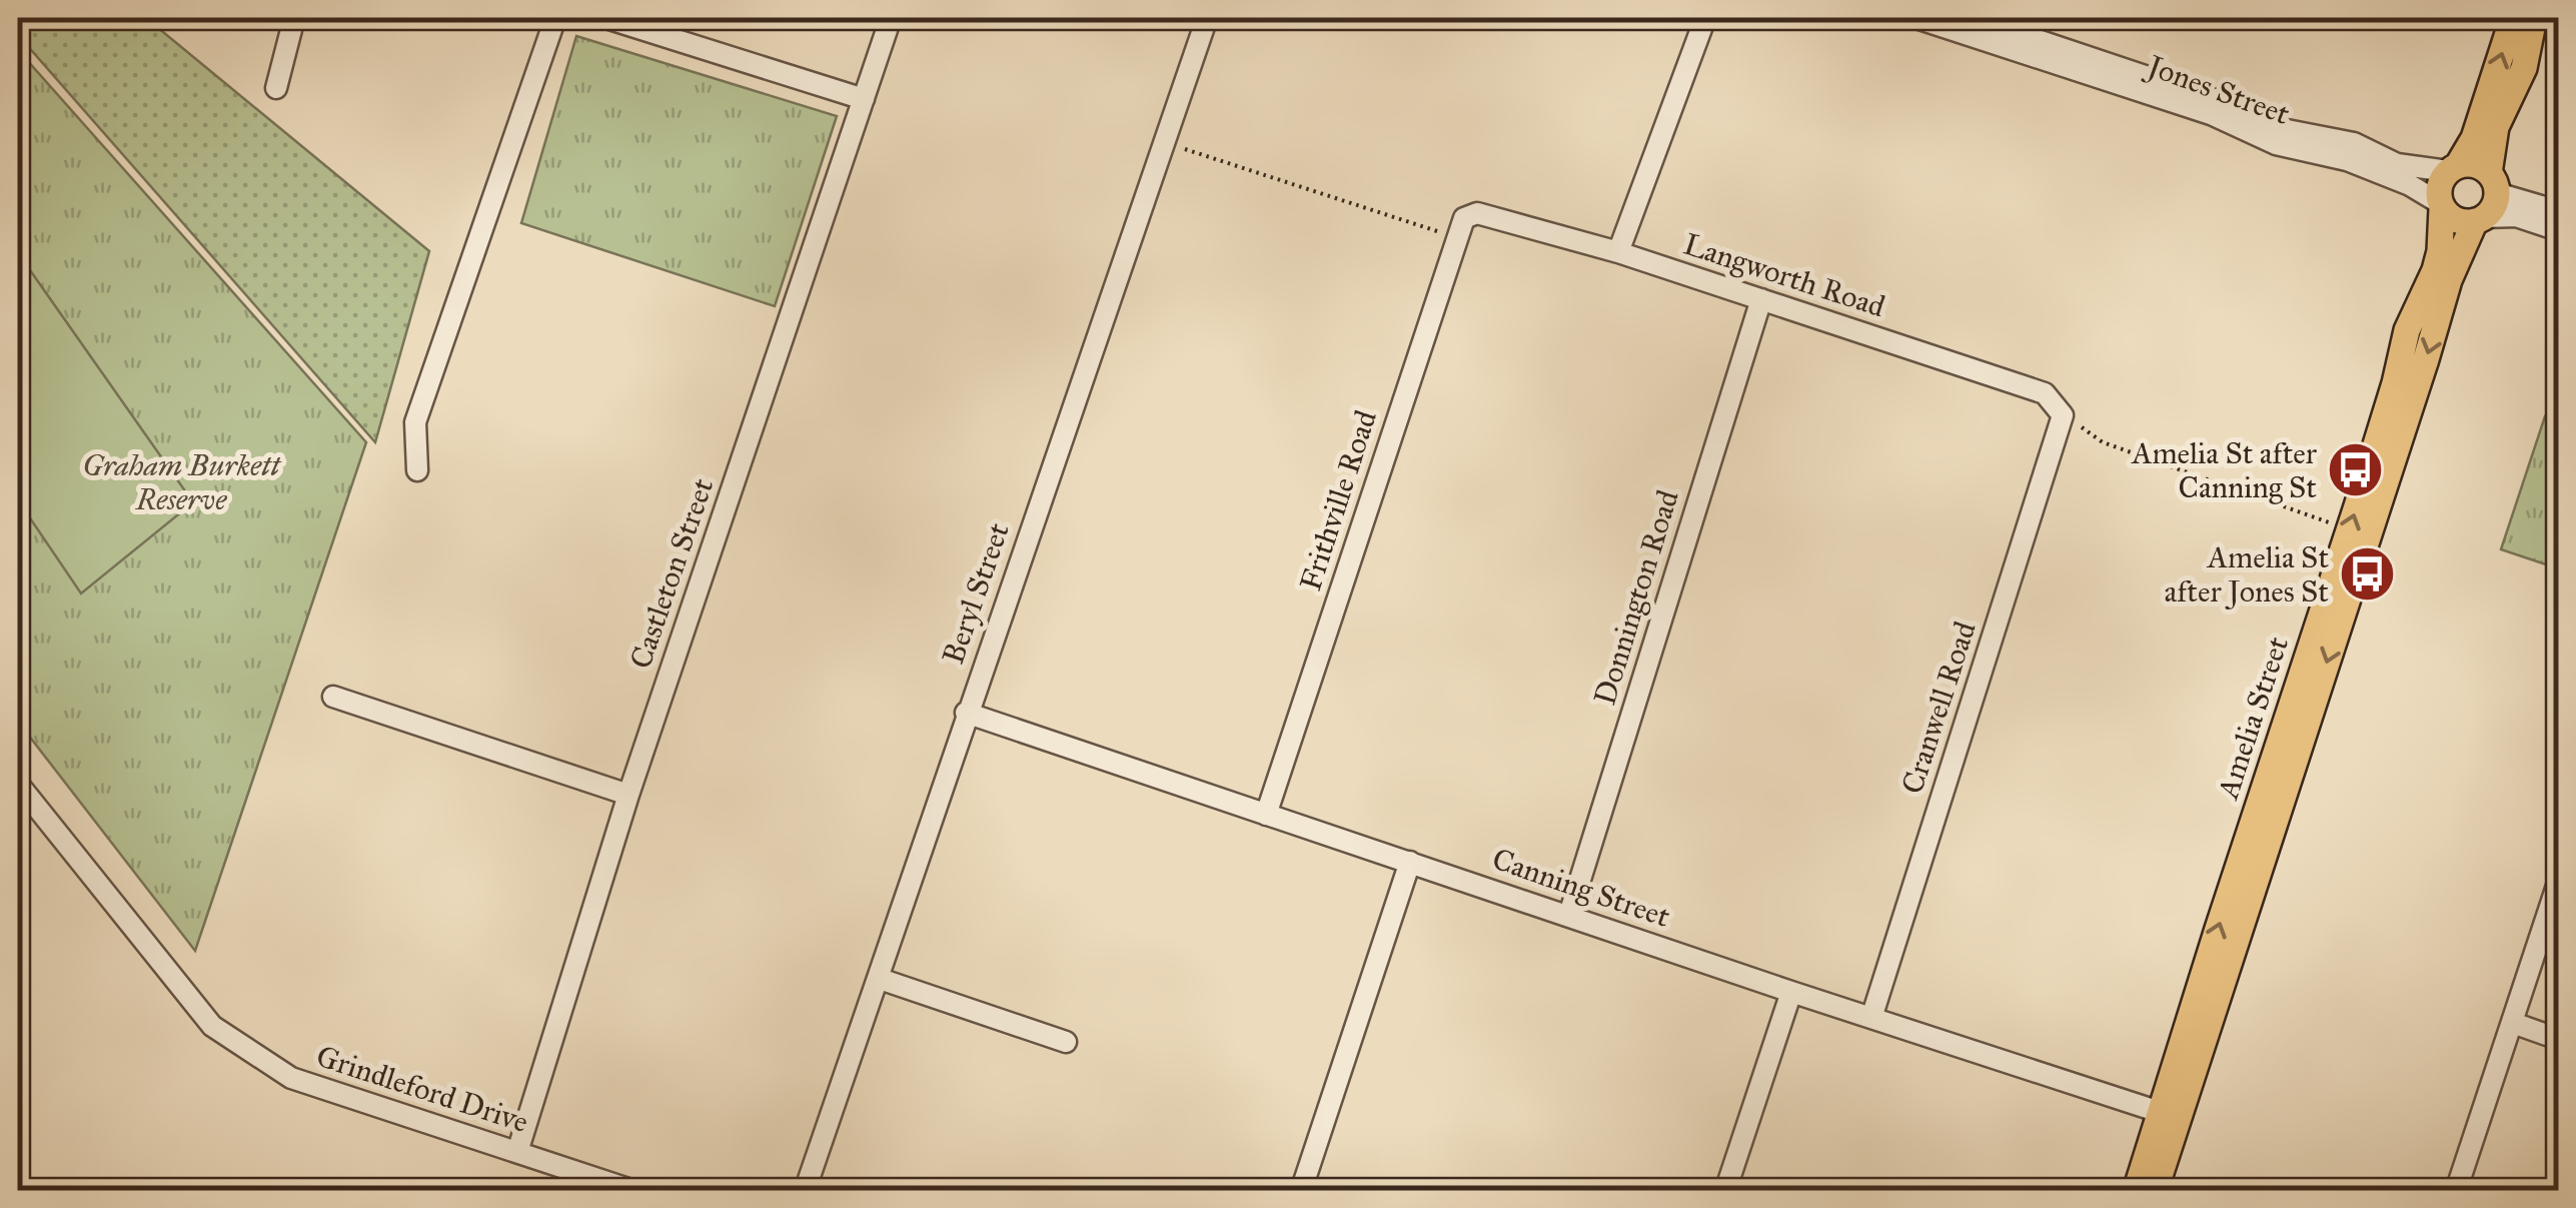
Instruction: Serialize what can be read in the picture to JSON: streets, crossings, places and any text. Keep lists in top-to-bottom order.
{
  "streets": {
    "main road": ["Amelia Street"],
    "street": [
      "Jones Street",
      "Langworth Road",
      "Frithville Road",
      "Castleton Street",
      "Beryl Street",
      "Donnington Road",
      "Cranwell Road",
      "Canning Street",
      "Grindleford Drive"
    ]
  },
  "crossings": [
    ["Jones Street", "Amelia Street"],
    ["Langworth Road", "Frithville Road"],
    ["Langworth Road", "Donnington Road"],
    ["Langworth Road", "Cranwell Road"],
    ["Frithville Road", "Canning Street"],
    ["Castleton Street", "Grindleford Drive"],
    ["Beryl Street", "Canning Street"],
    ["Donnington Road", "Canning Street"],
    ["Cranwell Road", "Canning Street"],
    ["Amelia Street", "Canning Street"]
  ],
  "parks": ["Graham Burkett Reserve"],
  "places": {
    "bus stop": ["Amelia St after Canning St", "Amelia St after Jones St"]
  }
}
